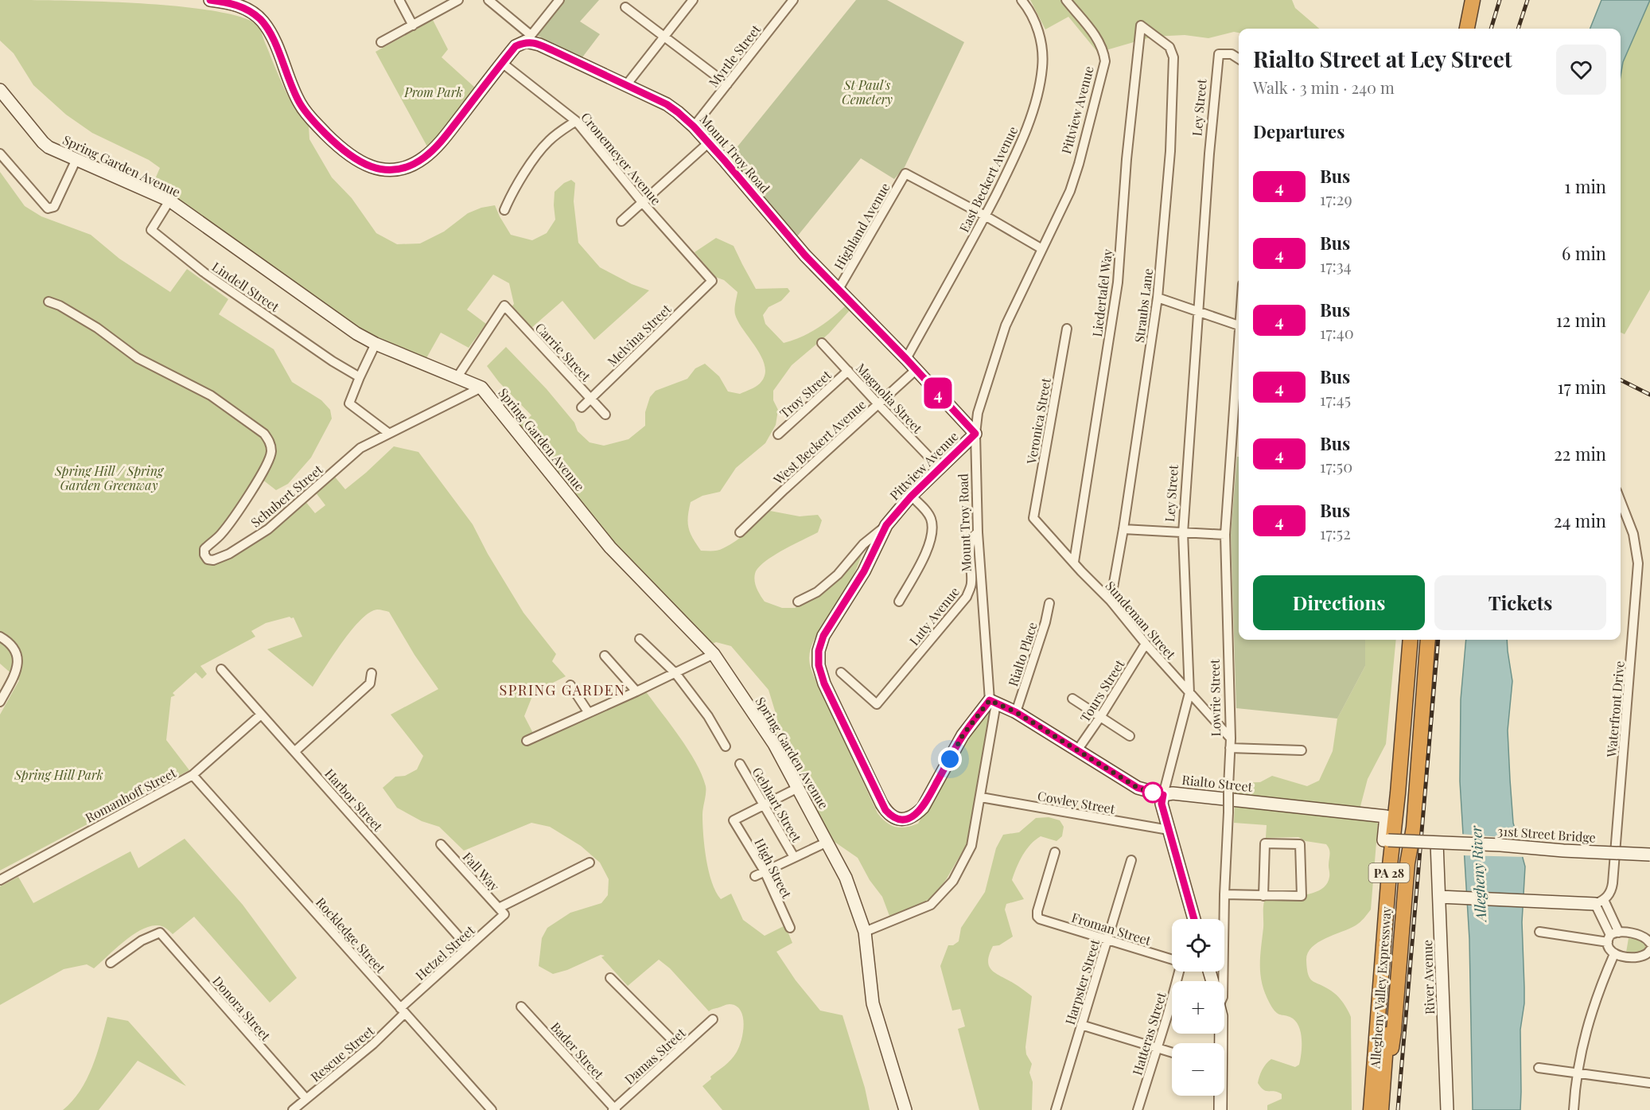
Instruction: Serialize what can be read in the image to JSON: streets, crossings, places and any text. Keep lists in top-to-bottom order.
{
  "streets": {
    "highway": ["PA 28", "Allegheny Valley Expressway"],
    "street": [
      "Myrtle Street",
      "Ley Street",
      "Pittview Avenue",
      "Mount Troy Road",
      "Cronemeyer Avenue",
      "Spring Garden Avenue",
      "East Beckert Avenue",
      "Highland Avenue",
      "Lindell Street",
      "Liedertafel Way",
      "Straubs Lane",
      "Melvina Street",
      "Carrie Street",
      "Troy Street",
      "Magnolia Street",
      "Veronica Street",
      "West Beckert Avenue",
      "Schubert Street",
      "Luty Avenue",
      "Sundeman Street",
      "Rialto Place",
      "Tours Street",
      "Lowrie Street",
      "Waterfront Drive",
      "Rialto Street",
      "Romanhoff Street",
      "Harbor Street",
      "Cowley Street",
      "Gebhart Street",
      "31st Street Bridge",
      "High Street",
      "Fall Way",
      "Froman Street",
      "Rockledge Street",
      "Hetzel Street",
      "River Avenue",
      "Harpster Street",
      "Donora Street",
      "Hatteras Street",
      "Bader Street",
      "Rescue Street",
      "Damas Street"
    ]
  },
  "crossings": [
    ["Myrtle Street", "Mount Troy Road"],
    ["Ley Street", "Sundeman Street"],
    ["Ley Street", "Rialto Street"],
    ["Ley Street", "Cowley Street"],
    ["Pittview Avenue", "Mount Troy Road"],
    ["Pittview Avenue", "Magnolia Street"],
    ["Pittview Avenue", "Rialto Street"],
    ["Mount Troy Road", "Spring Garden Avenue"],
    ["Mount Troy Road", "East Beckert Avenue"],
    ["Mount Troy Road", "Highland Avenue"],
    ["Mount Troy Road", "West Beckert Avenue"],
    ["Mount Troy Road", "Luty Avenue"],
    ["Mount Troy Road", "Rialto Street"],
    ["Mount Troy Road", "Cowley Street"],
    ["Cronemeyer Avenue", "Melvina Street"],
    ["Spring Garden Avenue", "Lindell Street"],
    ["Spring Garden Avenue", "Carrie Street"],
    ["Spring Garden Avenue", "Schubert Street"],
    ["East Beckert Avenue", "Highland Avenue"],
    ["Liedertafel Way", "Straubs Lane"],
    ["Liedertafel Way", "Sundeman Street"],
    ["Straubs Lane", "Sundeman Street"],
    ["Melvina Street", "Carrie Street"],
    ["Troy Street", "Magnolia Street"],
    ["Magnolia Street", "West Beckert Avenue"],
    ["Veronica Street", "Sundeman Street"],
    ["Sundeman Street", "Tours Street"],
    ["Sundeman Street", "Lowrie Street"],
    ["Rialto Place", "Rialto Street"],
    ["Tours Street", "Rialto Street"],
    ["Romanhoff Street", "Harbor Street"],
    ["Romanhoff Street", "Rockledge Street"],
    ["Harbor Street", "Hetzel Street"],
    ["Gebhart Street", "High Street"],
    ["31st Street Bridge", "River Avenue"],
    ["Fall Way", "Hetzel Street"],
    ["Froman Street", "Harpster Street"],
    ["Rockledge Street", "Hetzel Street"],
    ["Rockledge Street", "Rescue Street"],
    ["Hetzel Street", "Rescue Street"],
    ["Donora Street", "Rescue Street"],
    ["Bader Street", "Damas Street"]
  ],
  "districts": ["SPRING GARDEN"],
  "water": ["Allegheny River"],
  "parks": [
    "St Paul's Cemetery",
    "Prom Park",
    "Spring Hill / Spring Garden Greenway",
    "Spring Hill Park"
  ],
  "lines": ["bus line 4"],
  "page": {
    "on_map": "4",
    "heading": [
      ["Rialto Street at Ley Street", "Walk · 3 min · 240 m"],
      "Departures"
    ],
    "list": [
      {
        "mark": "4",
        "name": "Bus",
        "note": "17:29",
        "value": "1 min"
      },
      {
        "mark": "4",
        "name": "Bus",
        "note": "17:34",
        "value": "6 min"
      },
      {
        "mark": "4",
        "name": "Bus",
        "note": "17:40",
        "value": "12 min"
      },
      {
        "mark": "4",
        "name": "Bus",
        "note": "17:45",
        "value": "17 min"
      },
      {
        "mark": "4",
        "name": "Bus",
        "note": "17:50",
        "value": "22 min"
      },
      {
        "mark": "4",
        "name": "Bus",
        "note": "17:52",
        "value": "24 min"
      }
    ],
    "buttons": ["Directions", "Tickets"],
    "map_buttons": ["+", "−"]
  }
}
